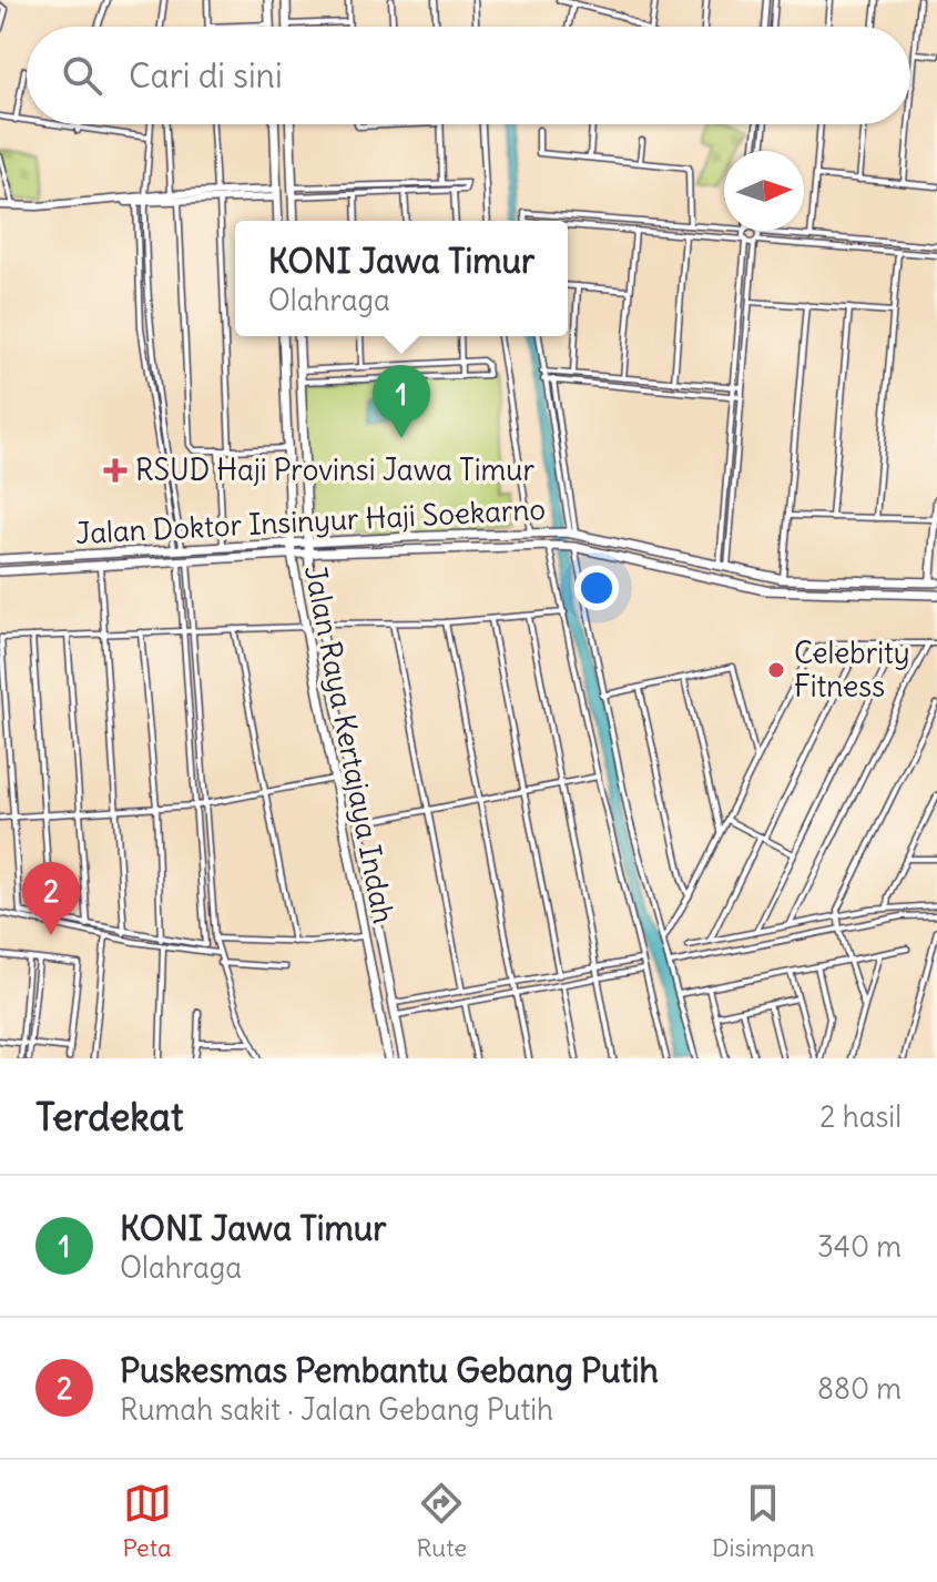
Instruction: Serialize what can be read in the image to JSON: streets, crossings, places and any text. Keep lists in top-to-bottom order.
{
  "streets": {
    "main road": ["Jalan Doktor Insinyur Haji Soekarno", "Jalan Raya Kertajaya Indah"]
  },
  "crossings": [
    ["Jalan Doktor Insinyur Haji Soekarno", "Jalan Raya Kertajaya Indah"]
  ],
  "places": {
    "health": ["RSUD Haji Provinsi Jawa Timur"],
    "other": ["Celebrity Fitness"]
  },
  "north": "right",
  "page": {
    "search": "Cari di sini",
    "popup": ["KONI Jawa Timur", "Olahraga"],
    "pins": ["1", "2"],
    "heading": ["Terdekat", "2 hasil"],
    "list": [
      {
        "mark": "1",
        "name": "KONI Jawa Timur",
        "note": "Olahraga",
        "value": "340 m"
      },
      {
        "mark": "2",
        "name": "Puskesmas Pembantu Gebang Putih",
        "note": "Rumah sakit · Jalan Gebang Putih",
        "value": "880 m"
      }
    ],
    "nav": ["Peta", "Rute", "Disimpan"]
  }
}
